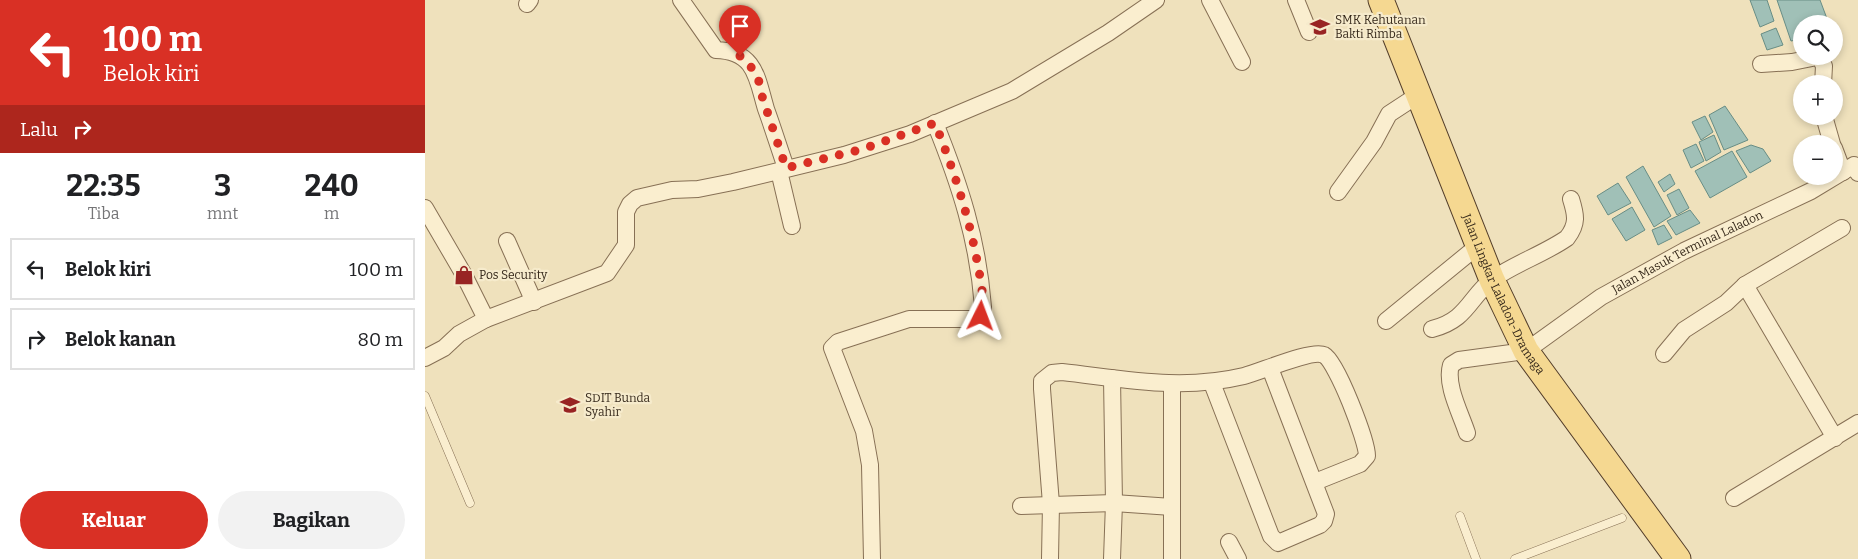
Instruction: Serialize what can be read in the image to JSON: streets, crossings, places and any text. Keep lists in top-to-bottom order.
{
  "streets": {
    "main road": ["Jalan Lingkar Laladon-Dramaga"],
    "street": ["Jalan Masuk Terminal Laladon"]
  },
  "crossings": [
    ["Jalan Masuk Terminal Laladon", "Jalan Lingkar Laladon-Dramaga"]
  ],
  "places": {
    "school or university": ["SMK Kehutanan Bakti Rimba", "SDIT Bunda Syahir"],
    "shop": ["Pos Security"]
  },
  "page": {
    "turn": ["100 m", "Belok kiri"],
    "map_buttons": ["+", "−"],
    "then": "Lalu",
    "eta": [
      "22:35",
      "Tiba",
      "3",
      "mnt",
      "240",
      "m"
    ],
    "list": [
      {
        "name": "Belok kiri",
        "value": "100 m"
      },
      {
        "name": "Belok kanan",
        "value": "80 m"
      }
    ],
    "buttons": ["Keluar", "Bagikan"]
  }
}
